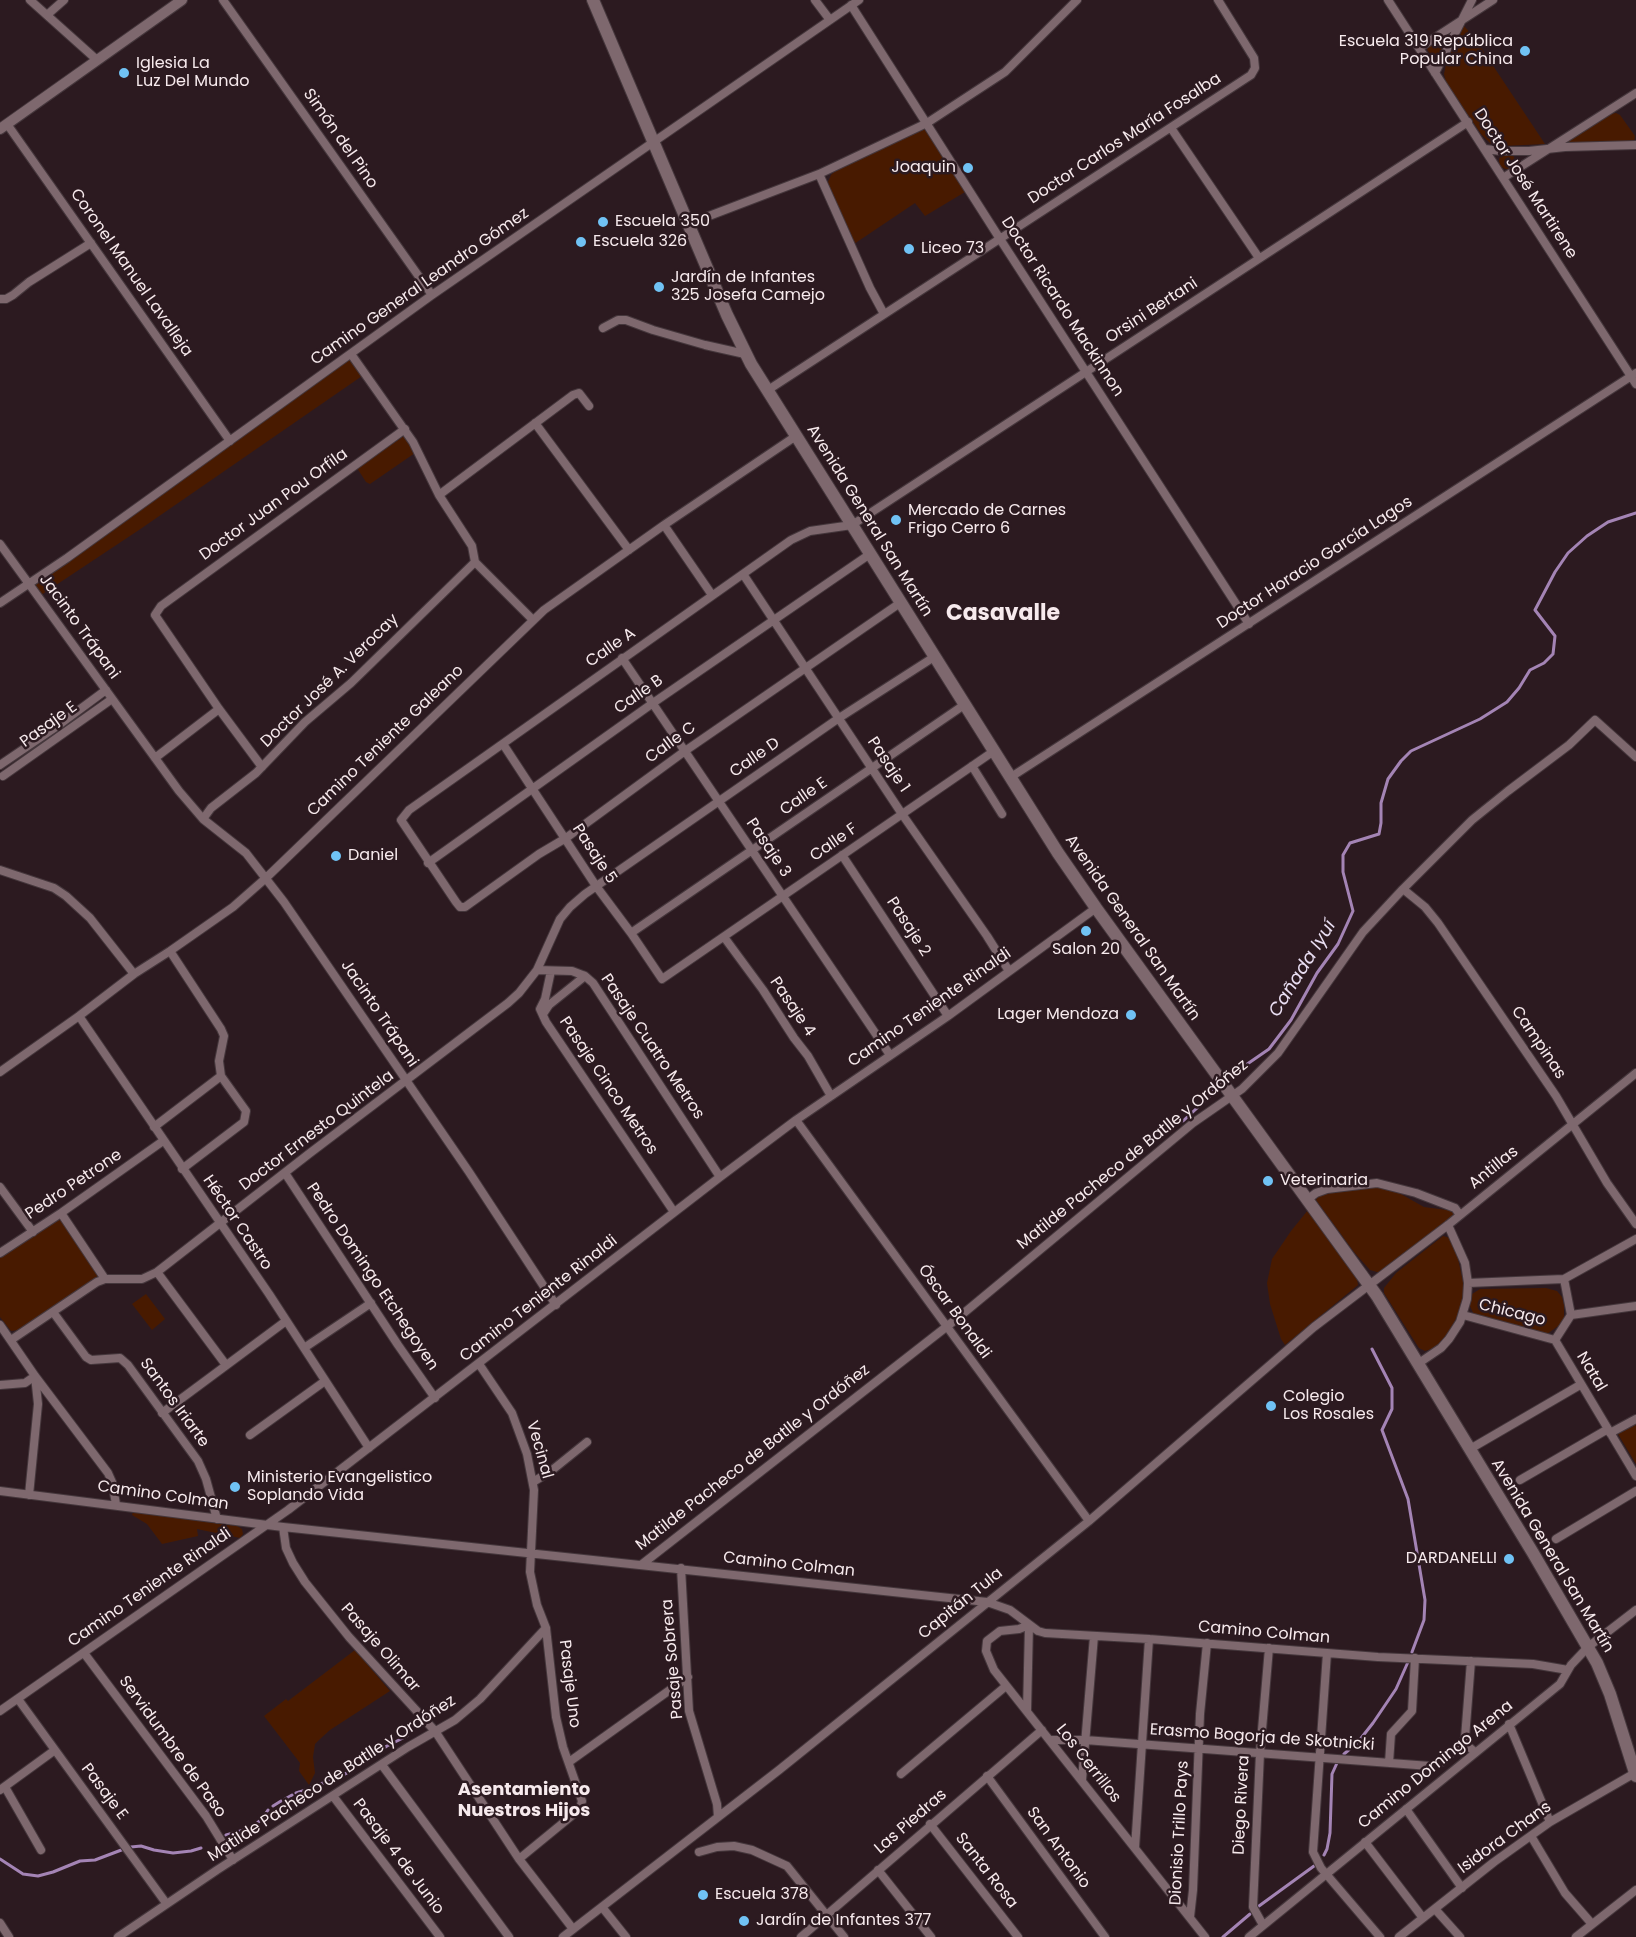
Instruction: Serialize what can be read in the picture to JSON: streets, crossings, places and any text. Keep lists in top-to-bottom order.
{
  "streets": {
    "main road": ["Avenida General San Martín"],
    "street": [
      "Simón del Pino",
      "Doctor Carlos María Fosalba",
      "Doctor José Martirene",
      "Coronel Manuel Lavalleja",
      "Camino General Leandro Gómez",
      "Doctor Ricardo Mackinnon",
      "Orsini Bertani",
      "Doctor Juan Pou Orfila",
      "Doctor Horacio García Lagos",
      "Jacinto Trápani",
      "Calle A",
      "Doctor José A. Verocay",
      "Calle B",
      "Pasaje E",
      "Camino Teniente Galeano",
      "Calle C",
      "Calle D",
      "Pasaje 1",
      "Calle E",
      "Calle F",
      "Pasaje 3",
      "Pasaje 5",
      "Pasaje 2",
      "Pasaje 4",
      "Camino Teniente Rinaldi",
      "Campinas",
      "Pasaje Cuatro Metros",
      "Pasaje Cinco Metros",
      "Doctor Ernesto Quintela",
      "Matilde Pacheco de Batlle y Ordóñez",
      "Antillas",
      "Pedro Petrone",
      "Héctor Castro",
      "Pedro Domingo Etchegoyen",
      "Óscar Bonaldi",
      "Chicago",
      "Natal",
      "Santos Iriarte",
      "Vecinal",
      "Camino Colman",
      "Capitán Tula",
      "Pasaje Olimar",
      "Pasaje Sobrera",
      "Pasaje Uno",
      "Erasmo Bogorja de Skotnicki",
      "Servidumbre de Paso",
      "Los Cerrillos",
      "Camino Domingo Arena",
      "Diego Rivera",
      "Las Piedras",
      "Dionisio Trillo Pays",
      "Isidora Chans",
      "San Antonio",
      "Pasaje 4 de Junio",
      "Santa Rosa"
    ]
  },
  "crossings": [
    ["Simón del Pino", "Camino General Leandro Gómez"],
    ["Doctor Carlos María Fosalba", "Doctor Ricardo Mackinnon"],
    ["Doctor Carlos María Fosalba", "Avenida General San Martín"],
    ["Doctor José Martirene", "Orsini Bertani"],
    ["Doctor José Martirene", "Doctor Horacio García Lagos"],
    ["Coronel Manuel Lavalleja", "Camino General Leandro Gómez"],
    ["Camino General Leandro Gómez", "Doctor Ricardo Mackinnon"],
    ["Camino General Leandro Gómez", "Avenida General San Martín"],
    ["Camino General Leandro Gómez", "Jacinto Trápani"],
    ["Doctor Ricardo Mackinnon", "Orsini Bertani"],
    ["Doctor Ricardo Mackinnon", "Doctor Horacio García Lagos"],
    ["Orsini Bertani", "Avenida General San Martín"],
    ["Orsini Bertani", "Calle A"],
    ["Avenida General San Martín", "Doctor Horacio García Lagos"],
    ["Avenida General San Martín", "Calle A"],
    ["Avenida General San Martín", "Calle B"],
    ["Avenida General San Martín", "Camino Teniente Galeano"],
    ["Avenida General San Martín", "Calle C"],
    ["Avenida General San Martín", "Calle D"],
    ["Avenida General San Martín", "Calle E"],
    ["Avenida General San Martín", "Calle F"],
    ["Avenida General San Martín", "Camino Teniente Rinaldi"],
    ["Avenida General San Martín", "Matilde Pacheco de Batlle y Ordóñez"],
    ["Avenida General San Martín", "Antillas"],
    ["Avenida General San Martín", "Capitán Tula"],
    ["Avenida General San Martín", "Camino Domingo Arena"],
    ["Avenida General San Martín", "Isidora Chans"],
    ["Jacinto Trápani", "Doctor José A. Verocay"],
    ["Jacinto Trápani", "Pasaje E"],
    ["Jacinto Trápani", "Camino Teniente Galeano"],
    ["Jacinto Trápani", "Camino Teniente Rinaldi"],
    ["Jacinto Trápani", "Doctor Ernesto Quintela"],
    ["Calle A", "Calle B"],
    ["Calle A", "Calle C"],
    ["Calle A", "Pasaje 1"],
    ["Calle A", "Pasaje 3"],
    ["Calle A", "Pasaje 5"],
    ["Calle B", "Calle C"],
    ["Calle B", "Pasaje 1"],
    ["Calle B", "Pasaje 3"],
    ["Calle B", "Pasaje 5"],
    ["Pasaje E", "Camino Teniente Rinaldi"],
    ["Pasaje E", "Matilde Pacheco de Batlle y Ordóñez"],
    ["Camino Teniente Galeano", "Héctor Castro"],
    ["Calle C", "Pasaje 1"],
    ["Calle C", "Pasaje 3"],
    ["Calle C", "Pasaje 5"],
    ["Calle D", "Pasaje 1"],
    ["Calle D", "Pasaje 3"],
    ["Calle D", "Pasaje 5"],
    ["Calle D", "Doctor Ernesto Quintela"],
    ["Pasaje 1", "Calle E"],
    ["Pasaje 1", "Calle F"],
    ["Pasaje 1", "Camino Teniente Rinaldi"],
    ["Calle E", "Pasaje 3"],
    ["Calle E", "Pasaje 5"],
    ["Calle F", "Pasaje 3"],
    ["Calle F", "Pasaje 5"],
    ["Calle F", "Pasaje 2"],
    ["Calle F", "Pasaje 4"],
    ["Pasaje 3", "Camino Teniente Rinaldi"],
    ["Pasaje 5", "Doctor Ernesto Quintela"],
    ["Pasaje 2", "Camino Teniente Rinaldi"],
    ["Pasaje 4", "Camino Teniente Rinaldi"],
    ["Camino Teniente Rinaldi", "Pasaje Cuatro Metros"],
    ["Camino Teniente Rinaldi", "Pasaje Cinco Metros"],
    ["Camino Teniente Rinaldi", "Héctor Castro"],
    ["Camino Teniente Rinaldi", "Pedro Domingo Etchegoyen"],
    ["Camino Teniente Rinaldi", "Óscar Bonaldi"],
    ["Camino Teniente Rinaldi", "Vecinal"],
    ["Camino Teniente Rinaldi", "Camino Colman"],
    ["Camino Teniente Rinaldi", "Servidumbre de Paso"],
    ["Campinas", "Matilde Pacheco de Batlle y Ordóñez"],
    ["Campinas", "Antillas"],
    ["Pasaje Cuatro Metros", "Pasaje Cinco Metros"],
    ["Pasaje Cuatro Metros", "Doctor Ernesto Quintela"],
    ["Doctor Ernesto Quintela", "Héctor Castro"],
    ["Doctor Ernesto Quintela", "Pedro Domingo Etchegoyen"],
    ["Matilde Pacheco de Batlle y Ordóñez", "Óscar Bonaldi"],
    ["Matilde Pacheco de Batlle y Ordóñez", "Camino Colman"],
    ["Matilde Pacheco de Batlle y Ordóñez", "Pasaje Olimar"],
    ["Matilde Pacheco de Batlle y Ordóñez", "Pasaje Uno"],
    ["Matilde Pacheco de Batlle y Ordóñez", "Servidumbre de Paso"],
    ["Matilde Pacheco de Batlle y Ordóñez", "Pasaje 4 de Junio"],
    ["Antillas", "Capitán Tula"],
    ["Pedro Petrone", "Héctor Castro"],
    ["Óscar Bonaldi", "Capitán Tula"],
    ["Chicago", "Natal"],
    ["Santos Iriarte", "Camino Colman"],
    ["Vecinal", "Camino Colman"],
    ["Vecinal", "Pasaje Uno"],
    ["Camino Colman", "Capitán Tula"],
    ["Camino Colman", "Pasaje Olimar"],
    ["Camino Colman", "Pasaje Sobrera"],
    ["Camino Colman", "Pasaje Uno"],
    ["Camino Colman", "Los Cerrillos"],
    ["Camino Colman", "Camino Domingo Arena"],
    ["Camino Colman", "Diego Rivera"],
    ["Camino Colman", "Dionisio Trillo Pays"],
    ["Capitán Tula", "Pasaje Olimar"],
    ["Capitán Tula", "Pasaje Sobrera"],
    ["Pasaje Olimar", "Pasaje Uno"],
    ["Erasmo Bogorja de Skotnicki", "Los Cerrillos"],
    ["Erasmo Bogorja de Skotnicki", "Diego Rivera"],
    ["Erasmo Bogorja de Skotnicki", "Dionisio Trillo Pays"],
    ["Los Cerrillos", "Las Piedras"],
    ["Los Cerrillos", "Dionisio Trillo Pays"],
    ["Camino Domingo Arena", "Diego Rivera"],
    ["Las Piedras", "San Antonio"],
    ["Las Piedras", "Santa Rosa"]
  ],
  "districts": ["Casavalle", "Asentamiento Nuestros Hijos"],
  "water": ["Cañada Iyuí"],
  "places": [
    "Escuela 319 República Popular China",
    "Iglesia La Luz Del Mundo",
    "Joaquin",
    "Escuela 350",
    "Escuela 326",
    "Liceo 73",
    "Jardín de Infantes 325 Josefa Camejo",
    "Mercado de Carnes Frigo Cerro 6",
    "Daniel",
    "Salon 20",
    "Lager Mendoza",
    "Veterinaria",
    "Colegio Los Rosales",
    "Ministerio Evangelistico Soplando Vida",
    "DARDANELLI",
    "Escuela 378",
    "Jardín de Infantes 377"
  ]
}
